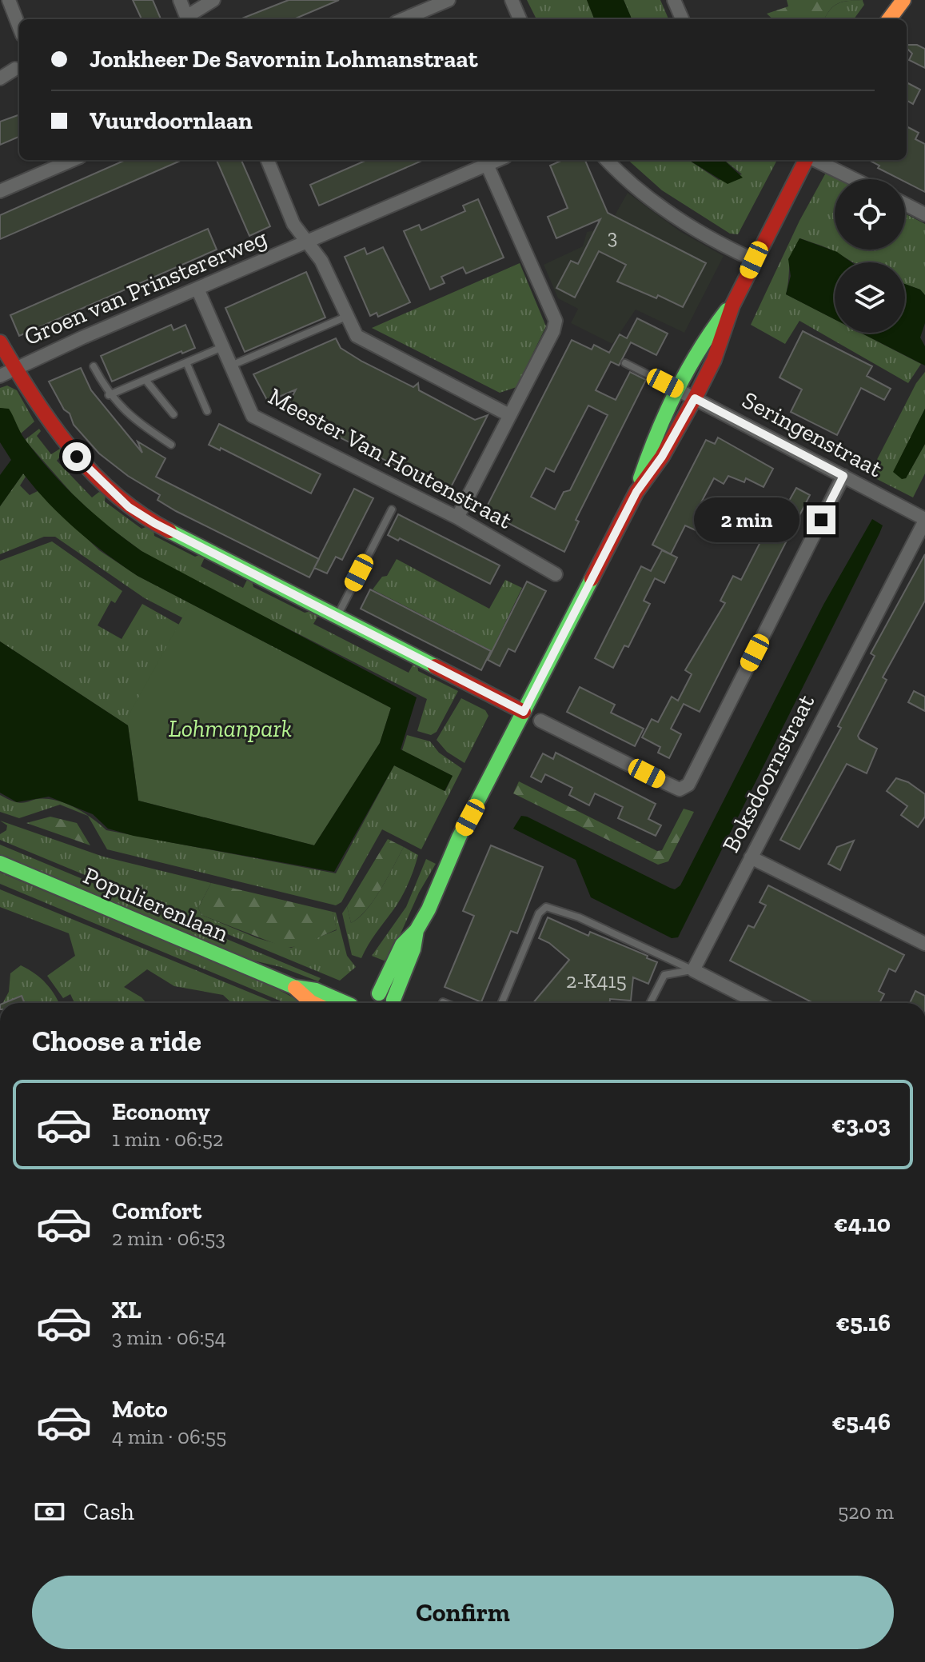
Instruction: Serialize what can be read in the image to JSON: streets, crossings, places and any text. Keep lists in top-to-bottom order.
{
  "streets": {
    "street": [
      "Groen van Prinstererweg",
      "Seringenstraat",
      "Meester Van Houtenstraat",
      "Boksdoornstraat",
      "Populierenlaan"
    ]
  },
  "crossings": [
    ["Groen van Prinstererweg", "Meester Van Houtenstraat"],
    ["Seringenstraat", "Boksdoornstraat"]
  ],
  "parks": ["Lohmanpark"],
  "house_numbers": ["3", "2-K415"],
  "page": {
    "banner": ["Jonkheer De Savornin Lohmanstraat", "Vuurdoornlaan"],
    "bubble": "2 min",
    "heading": "Choose a ride",
    "list": [
      {
        "name": "Economy",
        "note": "1 min · 06:52",
        "value": "€3.03"
      },
      {
        "name": "Comfort",
        "note": "2 min · 06:53",
        "value": "€4.10"
      },
      {
        "name": "XL",
        "note": "3 min · 06:54",
        "value": "€5.16"
      },
      {
        "name": "Moto",
        "note": "4 min · 06:55",
        "value": "€5.46"
      }
    ],
    "pay": ["Cash", "520 m"],
    "buttons": "Confirm"
  }
}
